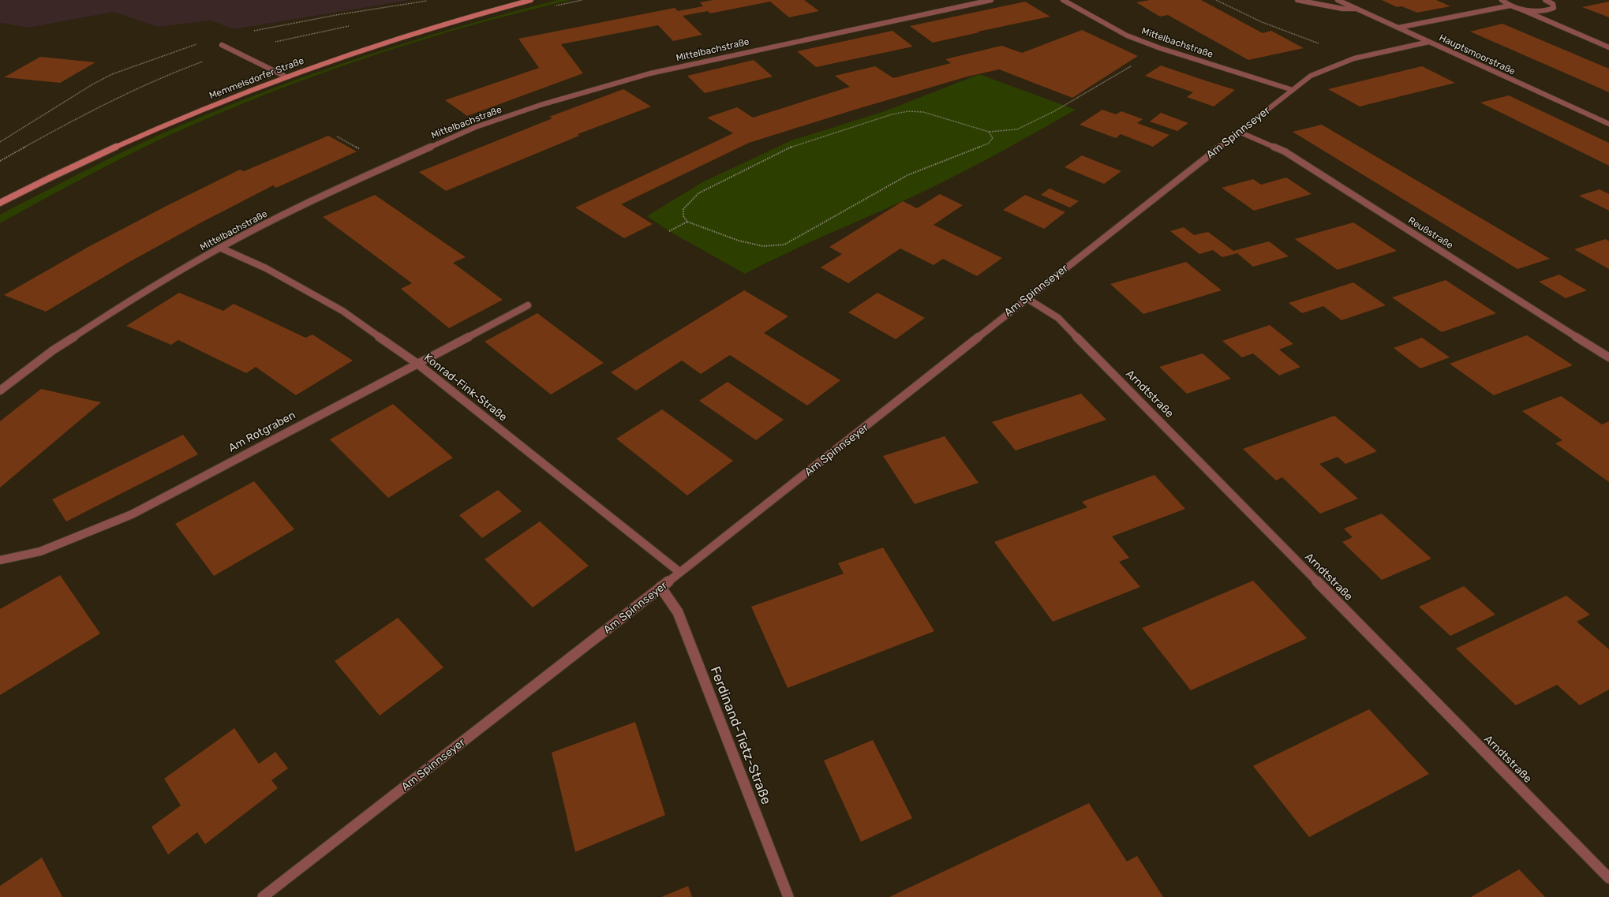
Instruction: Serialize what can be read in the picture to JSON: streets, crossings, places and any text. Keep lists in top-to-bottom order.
{
  "streets": {
    "main road": ["Memmelsdorfer Straße"],
    "street": [
      "Mittelbachstraße",
      "Hauptsmoorstraße",
      "Am Spinnseyer",
      "Reußstraße",
      "Konrad-Fink-Straße",
      "Arndtstraße",
      "Am Rotgraben",
      "Ferdinand-Tietz-Straße"
    ]
  },
  "crossings": [
    ["Mittelbachstraße", "Am Spinnseyer"],
    ["Mittelbachstraße", "Konrad-Fink-Straße"],
    ["Hauptsmoorstraße", "Am Spinnseyer"],
    ["Am Spinnseyer", "Reußstraße"],
    ["Am Spinnseyer", "Konrad-Fink-Straße"],
    ["Am Spinnseyer", "Arndtstraße"],
    ["Am Spinnseyer", "Ferdinand-Tietz-Straße"],
    ["Konrad-Fink-Straße", "Am Rotgraben"]
  ]
}
